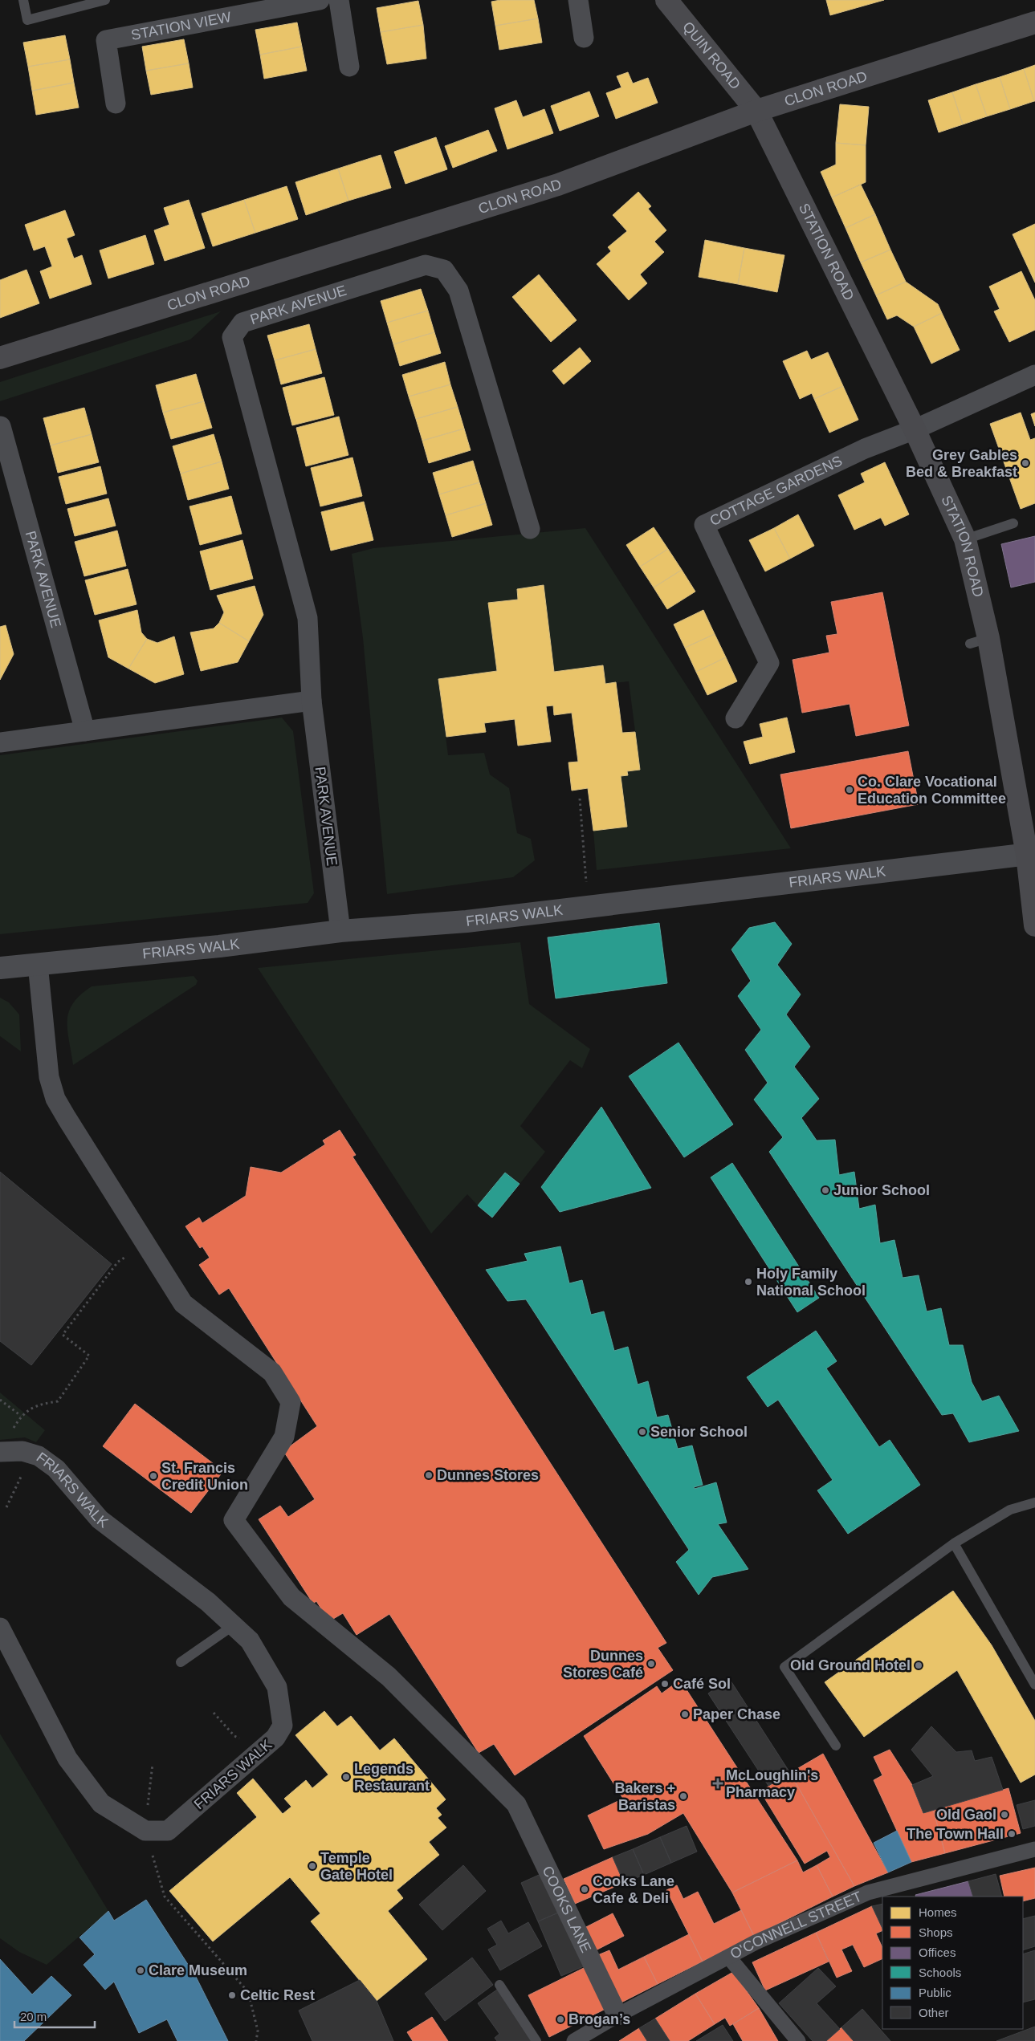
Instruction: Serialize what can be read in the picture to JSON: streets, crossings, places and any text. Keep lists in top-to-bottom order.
{
  "streets": {
    "main road": ["QUIN ROAD", "CLON ROAD", "STATION ROAD"],
    "street": [
      "STATION VIEW",
      "PARK AVENUE",
      "COTTAGE GARDENS",
      "FRIARS WALK",
      "COOKS LANE",
      "O'CONNELL STREET"
    ]
  },
  "crossings": [
    ["QUIN ROAD", "CLON ROAD"],
    ["QUIN ROAD", "STATION ROAD"],
    ["CLON ROAD", "STATION ROAD"],
    ["STATION ROAD", "COTTAGE GARDENS"],
    ["STATION ROAD", "FRIARS WALK"],
    ["PARK AVENUE", "FRIARS WALK"],
    ["COOKS LANE", "O'CONNELL STREET"]
  ],
  "places": {
    "other": [
      "Grey Gables Bed & Breakfast",
      "Co. Clare Vocational Education Committee",
      "Junior School",
      "Holy Family National School",
      "Senior School",
      "Dunnes Stores",
      "St. Francis Credit Union",
      "Dunnes Stores Café",
      "Old Ground Hotel",
      "Café Sol",
      "Paper Chase",
      "Legends Restaurant",
      "Bakers + Baristas",
      "Old Gaol",
      "The Town Hall",
      "Temple Gate Hotel",
      "Cooks Lane Cafe & Deli",
      "Clare Museum",
      "Celtic Rest",
      "Brogan’s"
    ],
    "health": ["McLoughlin's Pharmacy"]
  },
  "legend": [
    "Homes",
    "Shops",
    "Offices",
    "Schools",
    "Public",
    "Other"
  ],
  "scale_bar": "20 m"
}
